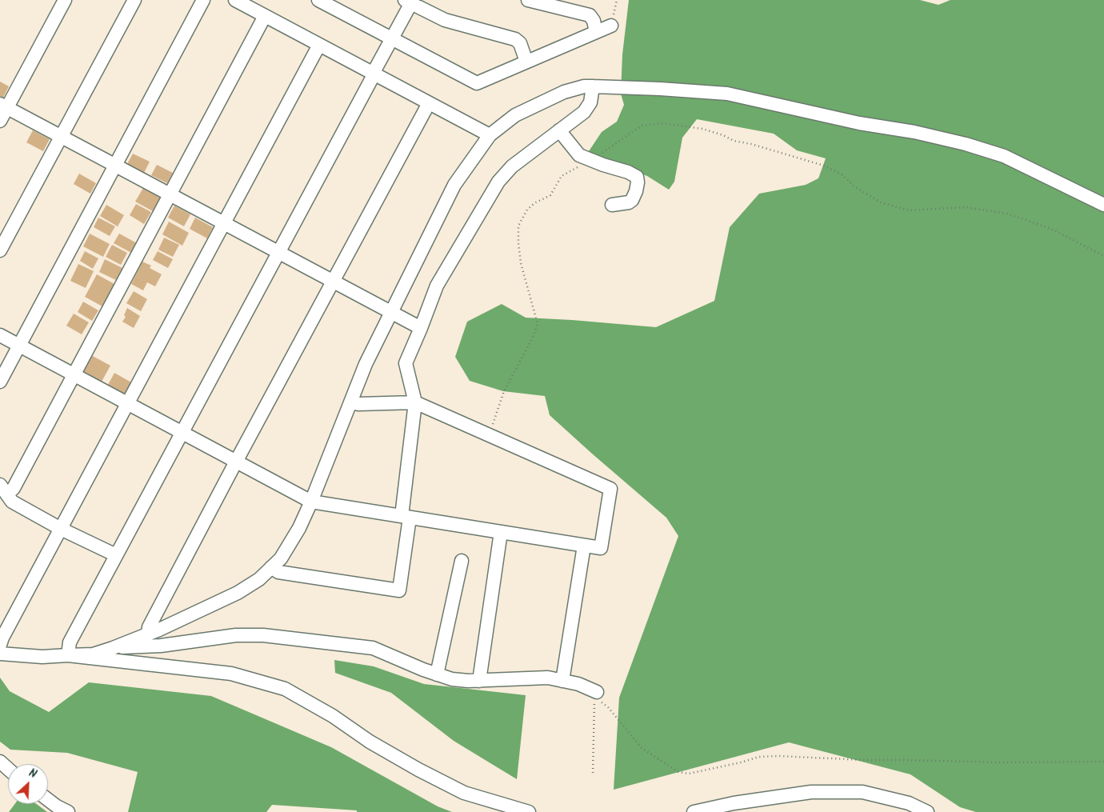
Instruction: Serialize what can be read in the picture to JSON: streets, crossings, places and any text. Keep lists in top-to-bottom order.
{
  "north": "top right"
}
